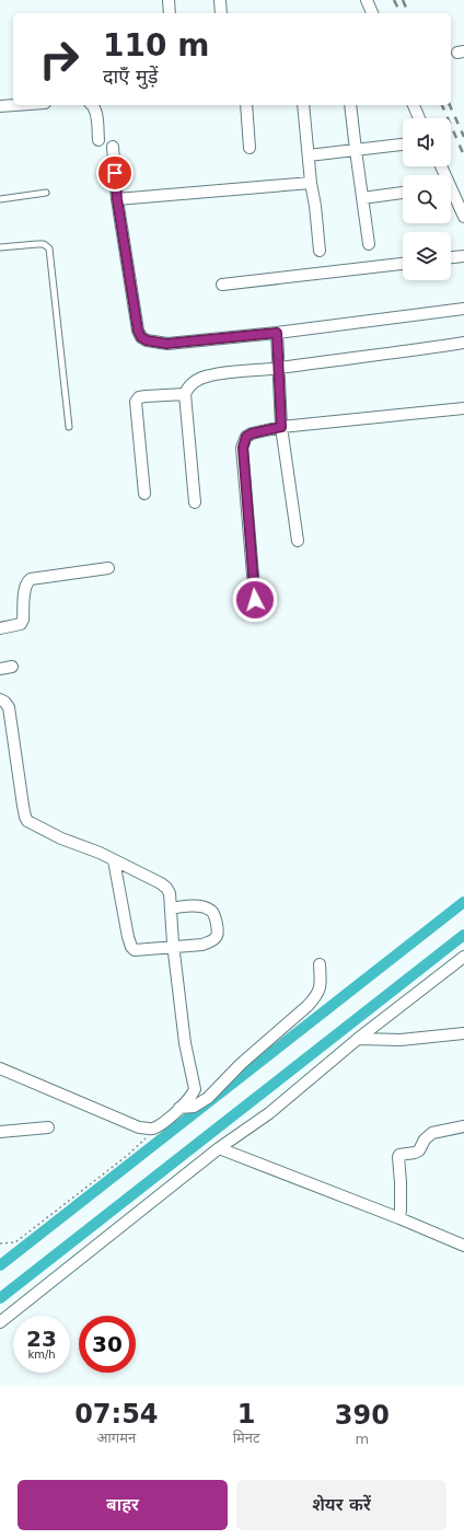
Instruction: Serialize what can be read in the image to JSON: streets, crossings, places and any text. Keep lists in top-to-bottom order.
{
  "page": {
    "turn": ["110 m", "दाएँ मुड़ें"],
    "speed": "23 km/h",
    "limit": "30",
    "eta": [
      "07:54",
      "आगमन",
      "1",
      "मिनट",
      "390",
      "m"
    ],
    "buttons": ["बाहर", "शेयर करें"]
  }
}
